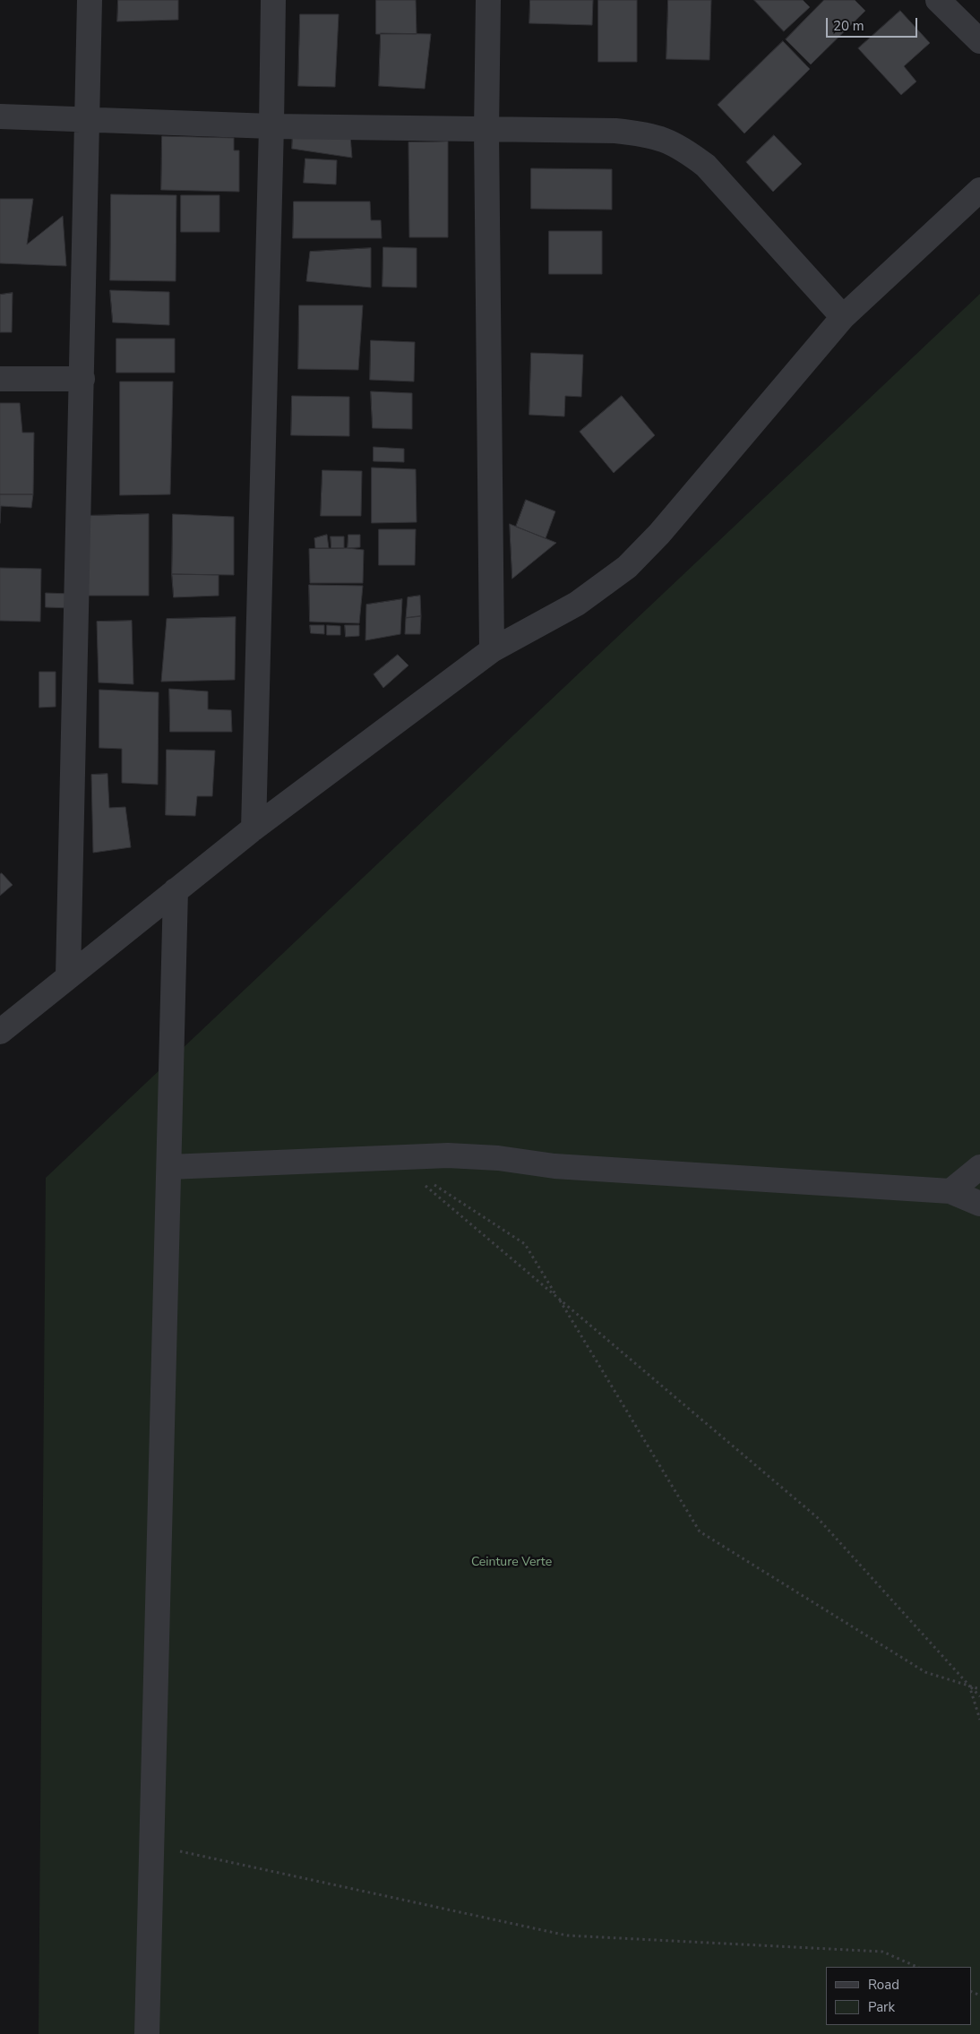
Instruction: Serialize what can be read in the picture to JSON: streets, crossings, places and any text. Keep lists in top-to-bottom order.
{
  "parks": ["Ceinture Verte"],
  "legend": ["Road", "Park"],
  "scale_bar": "20 m"
}
